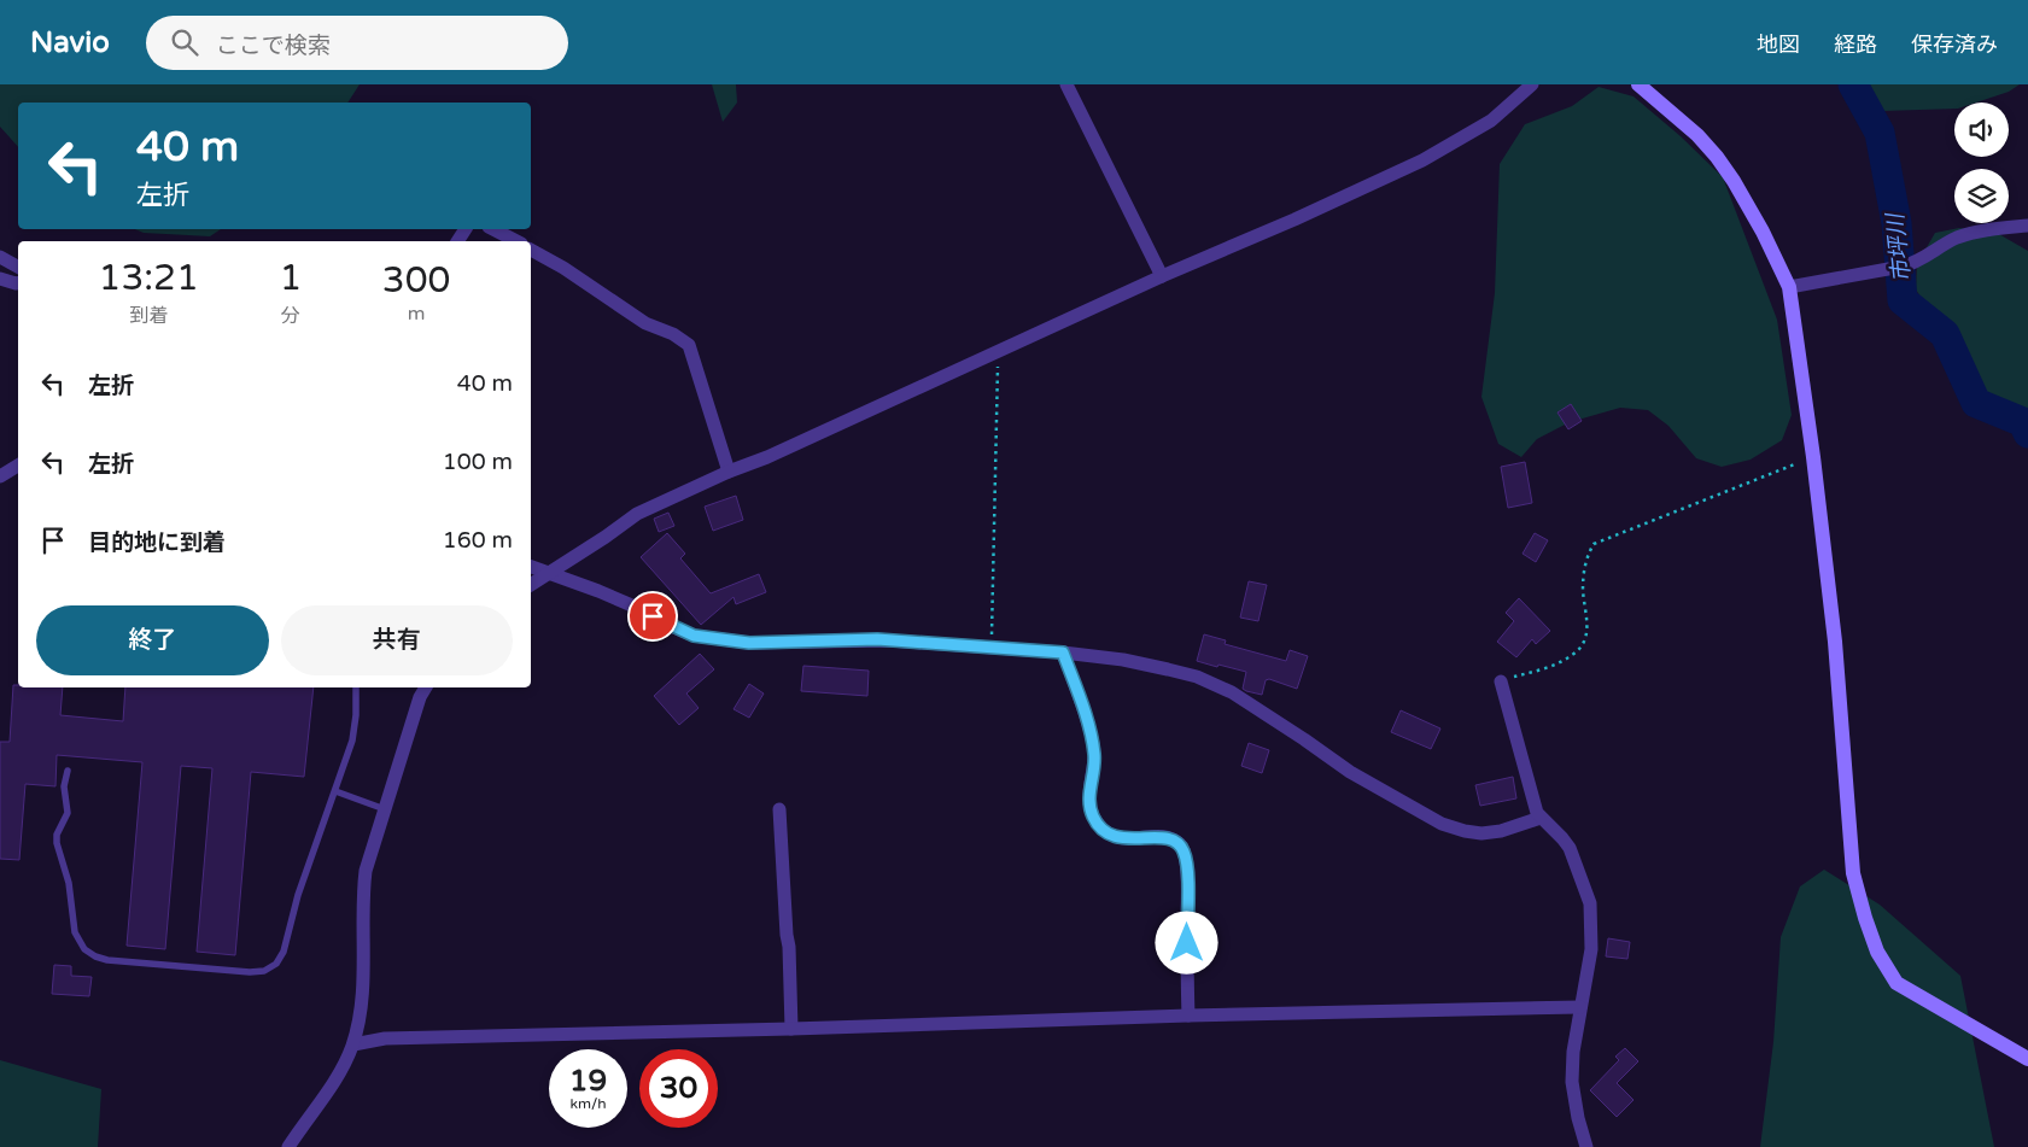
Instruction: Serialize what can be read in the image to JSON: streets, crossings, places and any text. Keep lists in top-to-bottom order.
{
  "water": ["市坪川"],
  "page": {
    "header": "Navio",
    "search": "ここで検索",
    "nav": ["地図", "経路", "保存済み"],
    "turn": ["40 m", "左折"],
    "eta": [
      "13:21",
      "到着",
      "1",
      "分",
      "300",
      "m"
    ],
    "list": [
      {
        "name": "左折",
        "value": "40 m"
      },
      {
        "name": "左折",
        "value": "100 m"
      },
      {
        "name": "目的地に到着",
        "value": "160 m"
      }
    ],
    "buttons": ["終了", "共有"],
    "speed": "19 km/h",
    "limit": "30"
  }
}
